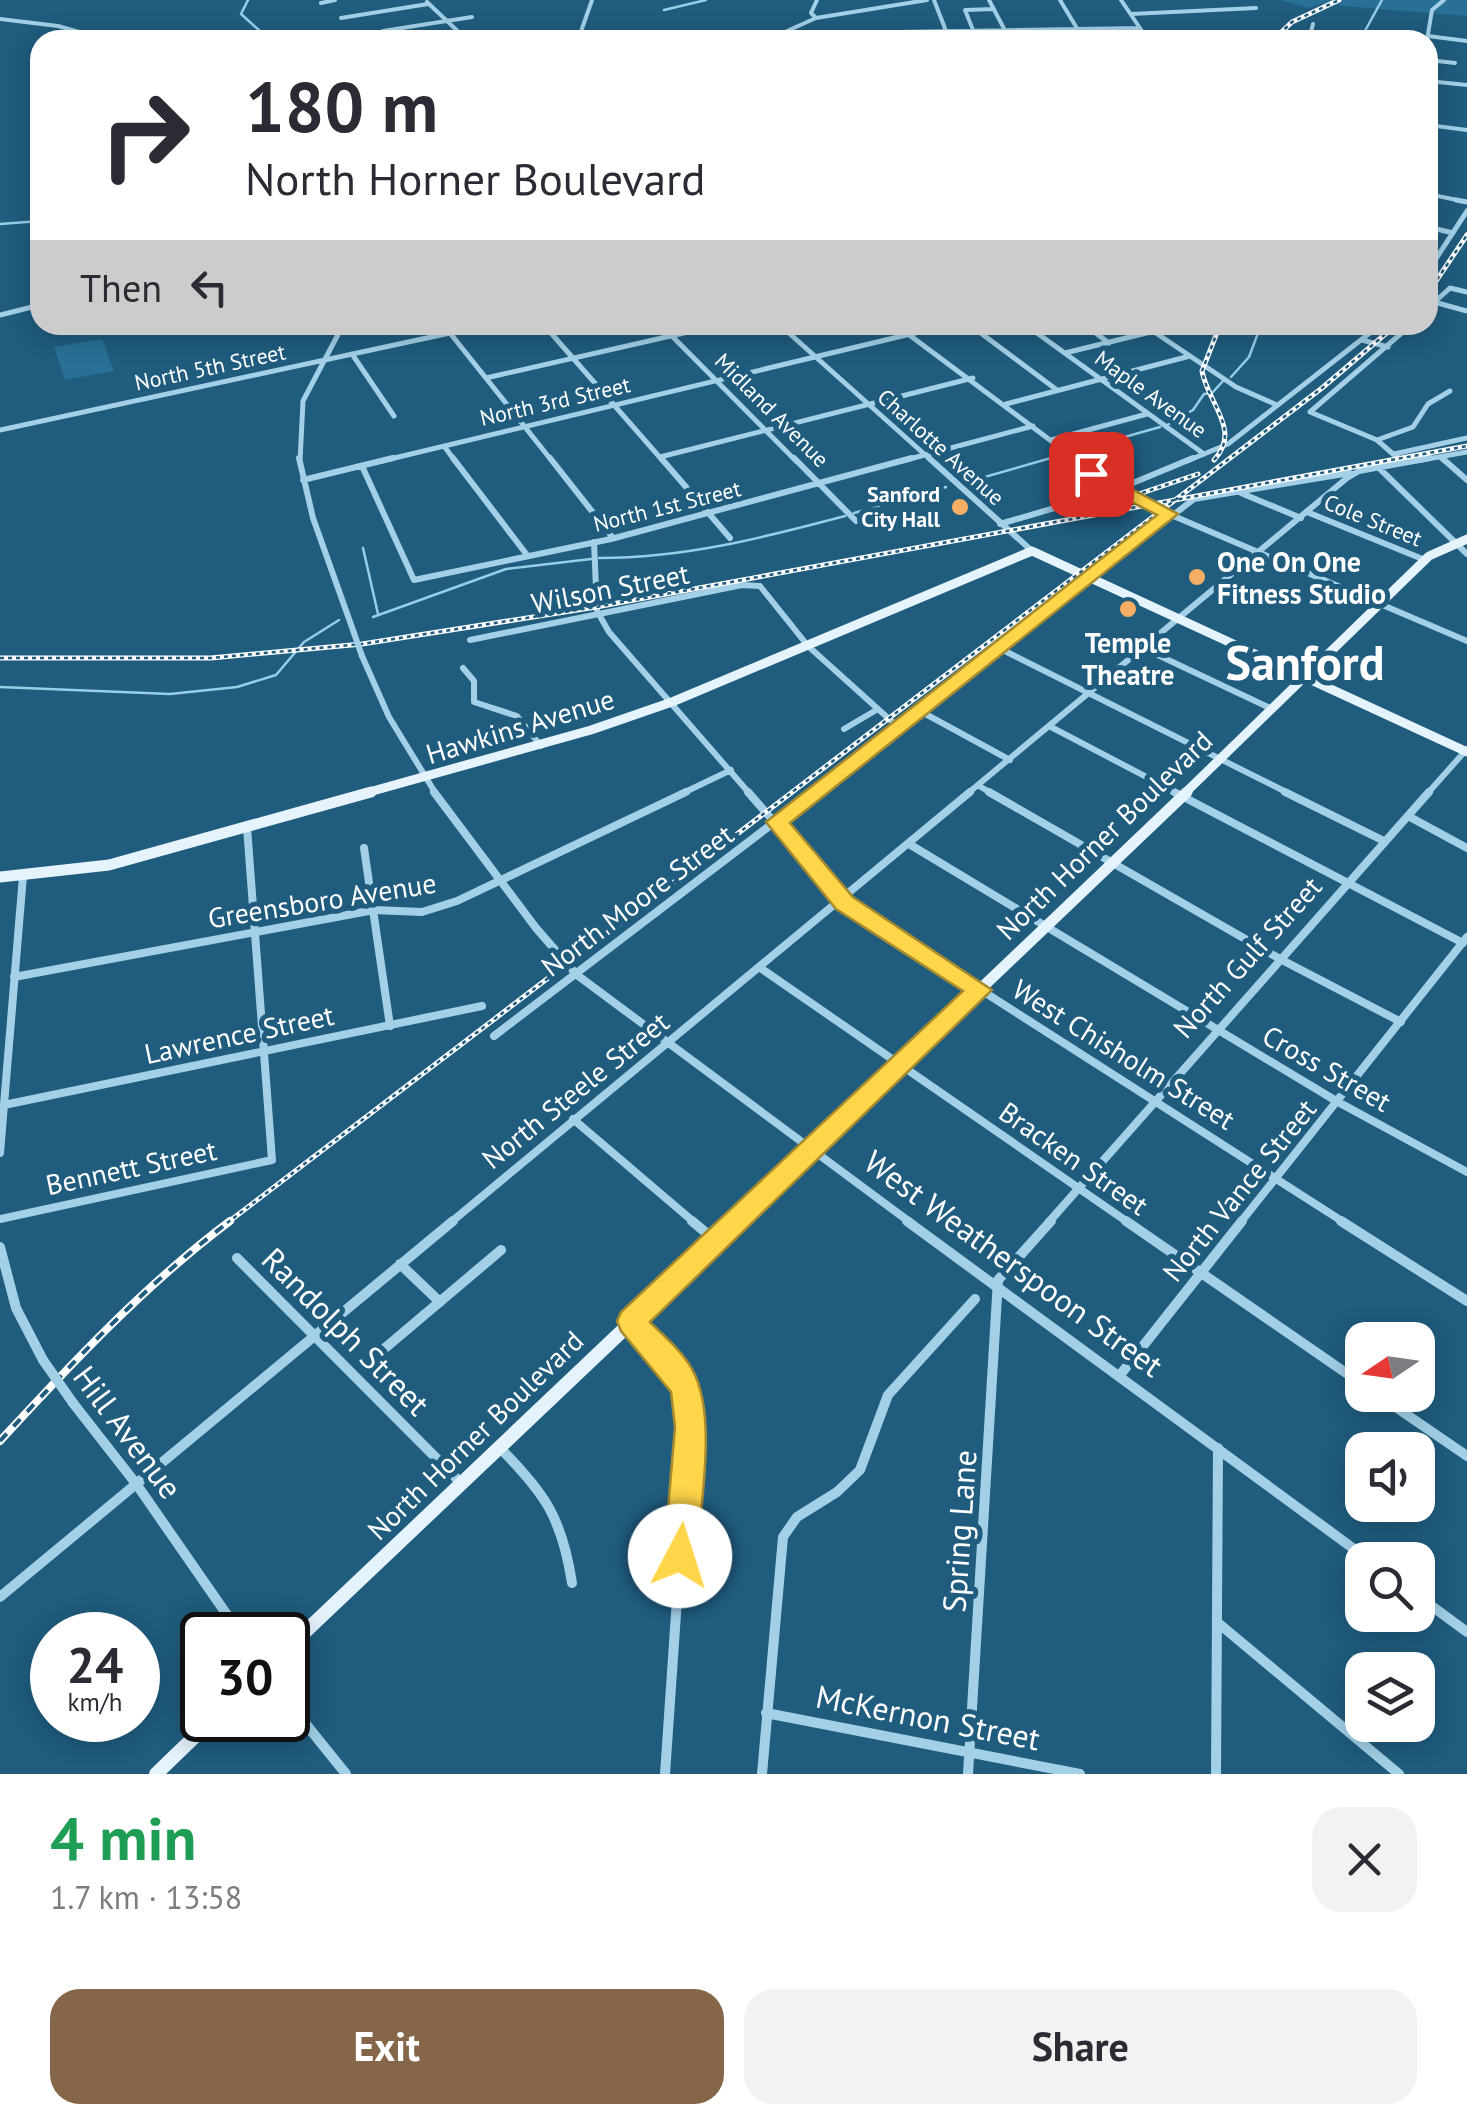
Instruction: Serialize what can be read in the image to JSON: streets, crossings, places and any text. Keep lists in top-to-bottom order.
{
  "streets": {
    "main road": ["Charlotte Avenue", "Hawkins Avenue", "North Horner Boulevard"],
    "street": [
      "North 5th Street",
      "Maple Avenue",
      "North 3rd Street",
      "Midland Avenue",
      "North 1st Street",
      "Cole Street",
      "Wilson Street",
      "Greensboro Avenue",
      "North Moore Street",
      "North Gulf Street",
      "Lawrence Street",
      "West Chisholm Street",
      "Cross Street",
      "North Steele Street",
      "Bracken Street",
      "Bennett Street",
      "North Vance Street",
      "West Weatherspoon Street",
      "Randolph Street",
      "Hill Avenue",
      "Spring Lane",
      "McKernon Street"
    ]
  },
  "crossings": [
    ["North 5th Street", "West Weatherspoon Street"],
    ["North 3rd Street", "Midland Avenue"],
    ["North 3rd Street", "Charlotte Avenue"],
    ["North 3rd Street", "North 1st Street"],
    ["North 3rd Street", "West Weatherspoon Street"],
    ["Midland Avenue", "North 1st Street"],
    ["Charlotte Avenue", "North 1st Street"],
    ["Charlotte Avenue", "Hawkins Avenue"],
    ["Charlotte Avenue", "North Horner Boulevard"],
    ["Charlotte Avenue", "North Moore Street"],
    ["Charlotte Avenue", "North Gulf Street"],
    ["Charlotte Avenue", "North Steele Street"],
    ["Cole Street", "North Horner Boulevard"],
    ["Cole Street", "North Moore Street"],
    ["Cole Street", "North Steele Street"],
    ["Wilson Street", "Hawkins Avenue"],
    ["Wilson Street", "West Chisholm Street"],
    ["Hawkins Avenue", "West Chisholm Street"],
    ["Hawkins Avenue", "West Weatherspoon Street"],
    ["North Horner Boulevard", "West Chisholm Street"],
    ["North Horner Boulevard", "Cross Street"],
    ["North Horner Boulevard", "Bracken Street"],
    ["North Horner Boulevard", "West Weatherspoon Street"],
    ["North Horner Boulevard", "Randolph Street"],
    ["Greensboro Avenue", "West Chisholm Street"],
    ["Greensboro Avenue", "West Weatherspoon Street"],
    ["North Moore Street", "West Chisholm Street"],
    ["North Moore Street", "North Steele Street"],
    ["North Moore Street", "West Weatherspoon Street"],
    ["North Gulf Street", "West Chisholm Street"],
    ["North Gulf Street", "Cross Street"],
    ["North Gulf Street", "Bracken Street"],
    ["North Gulf Street", "West Weatherspoon Street"],
    ["North Gulf Street", "Spring Lane"],
    ["Lawrence Street", "Bennett Street"],
    ["West Chisholm Street", "North Steele Street"],
    ["West Chisholm Street", "North Vance Street"],
    ["Cross Street", "North Steele Street"],
    ["Cross Street", "North Vance Street"],
    ["North Steele Street", "Bracken Street"],
    ["North Steele Street", "West Weatherspoon Street"],
    ["North Steele Street", "Randolph Street"],
    ["North Steele Street", "Hill Avenue"],
    ["Bracken Street", "North Vance Street"],
    ["North Vance Street", "West Weatherspoon Street"],
    ["West Weatherspoon Street", "Spring Lane"],
    ["Spring Lane", "McKernon Street"]
  ],
  "districts": ["Sanford"],
  "places": ["Sanford City Hall", "One On One Fitness Studio", "Temple Theatre"],
  "north": "left",
  "page": {
    "turn": ["180 m", "North Horner Boulevard"],
    "then": "Then",
    "speed": "24 km/h",
    "limit": "30",
    "heading": ["4 min", "1.7 km · 13:58"],
    "buttons": ["Exit", "Share"]
  }
}
